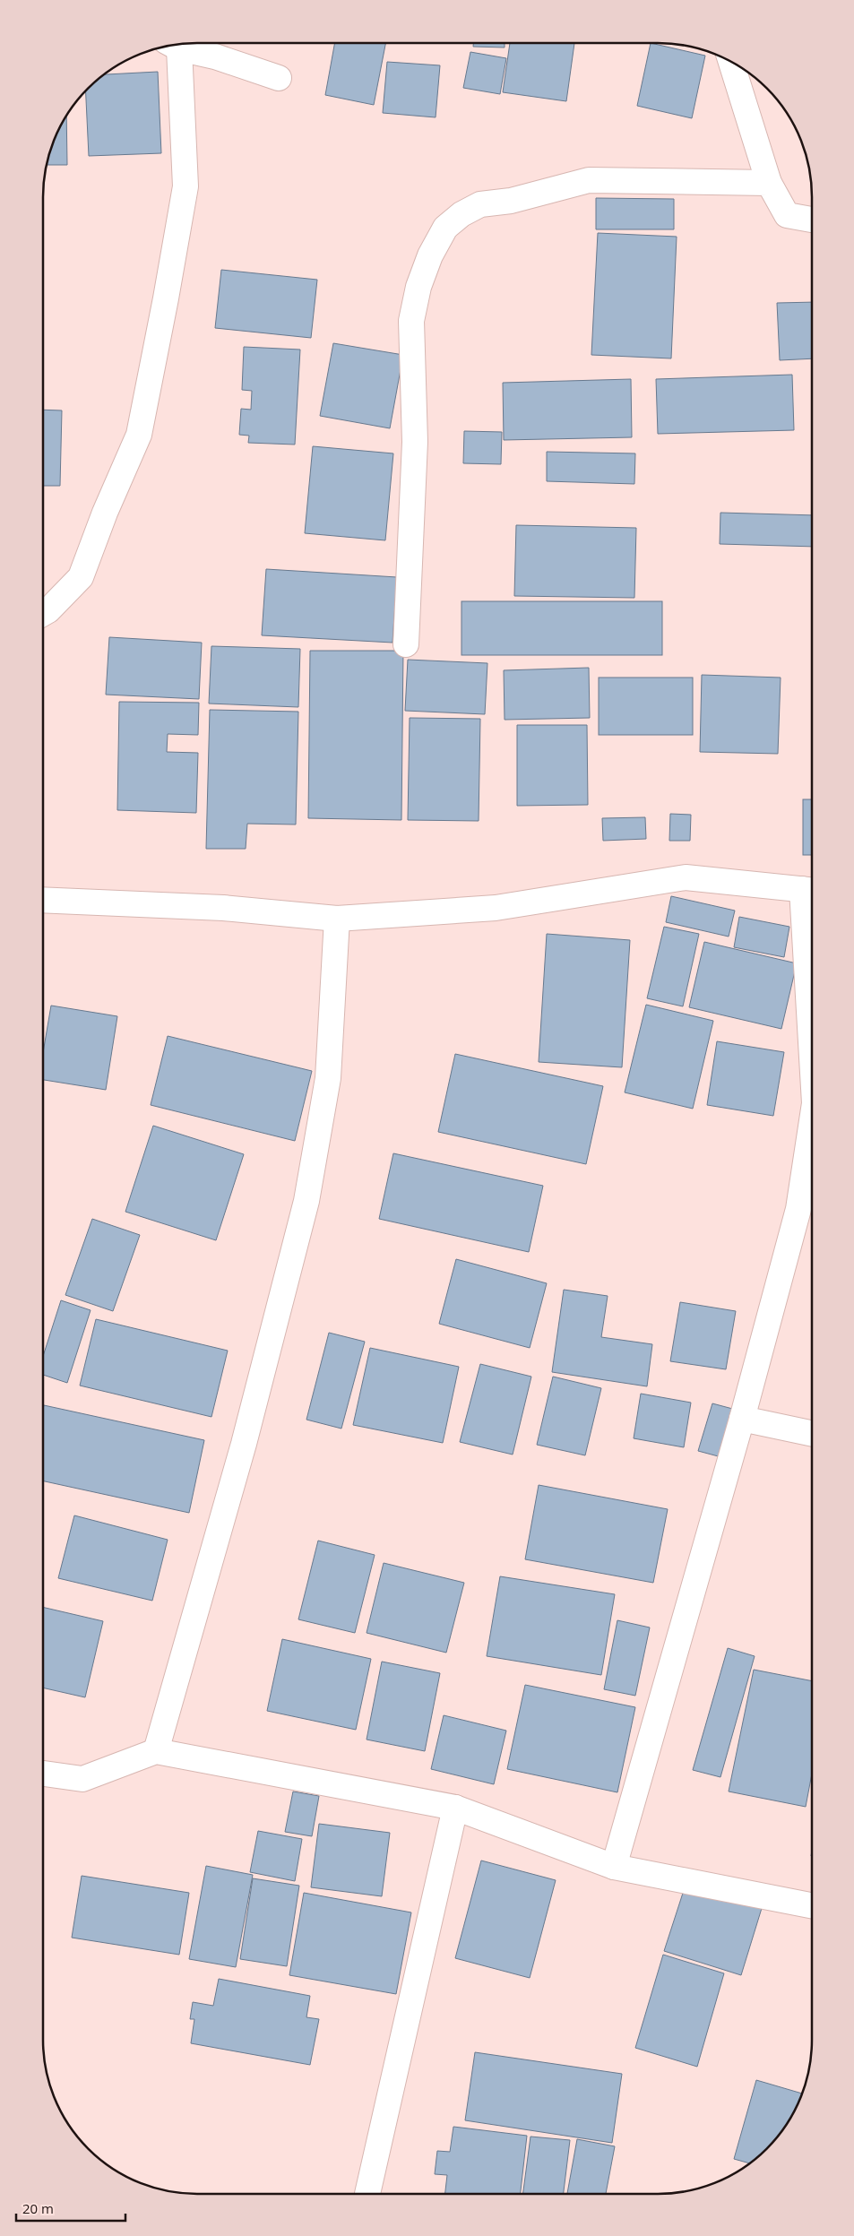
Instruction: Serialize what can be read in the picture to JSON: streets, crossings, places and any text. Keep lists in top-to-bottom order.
{
  "scale_bar": "20 m"
}
